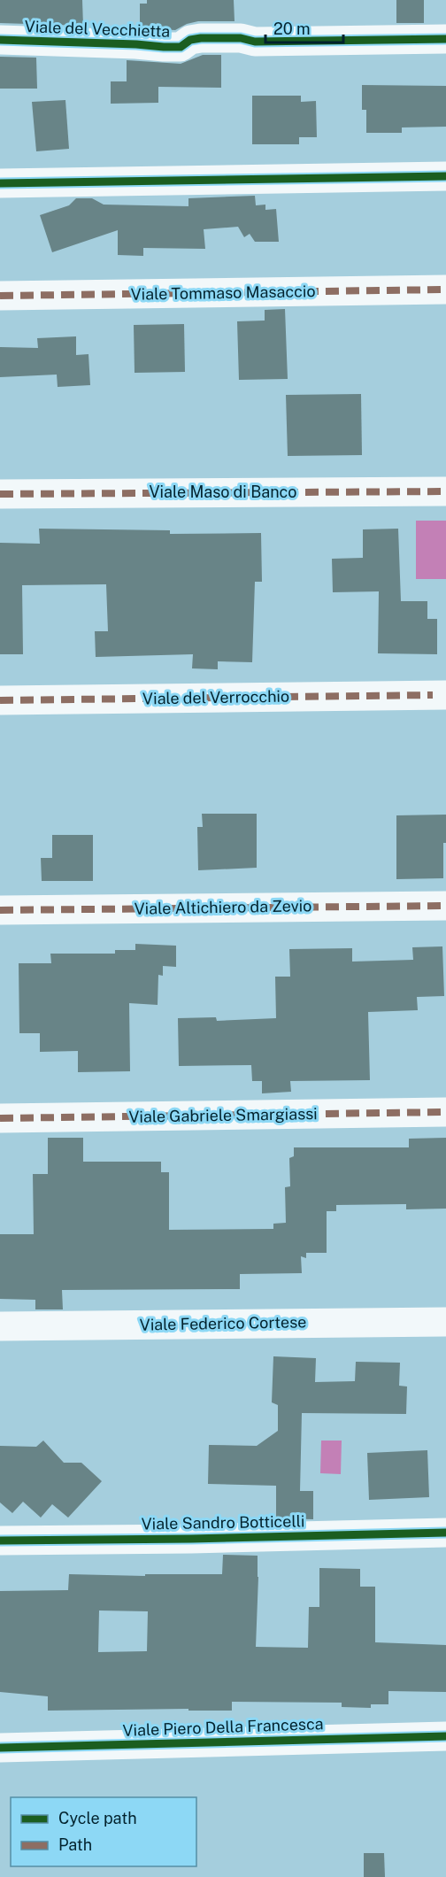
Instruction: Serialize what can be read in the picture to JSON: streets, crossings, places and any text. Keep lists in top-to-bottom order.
{
  "streets": {
    "street": [
      "Viale del Vecchietta",
      "Viale Tommaso Masaccio",
      "Viale Maso di Banco",
      "Viale del Verrocchio",
      "Viale Altichiero da Zevio",
      "Viale Gabriele Smargiassi",
      "Viale Federico Cortese",
      "Viale Sandro Botticelli",
      "Viale Piero Della Francesca"
    ]
  },
  "legend": ["Cycle path", "Path"],
  "scale_bar": "20 m"
}
